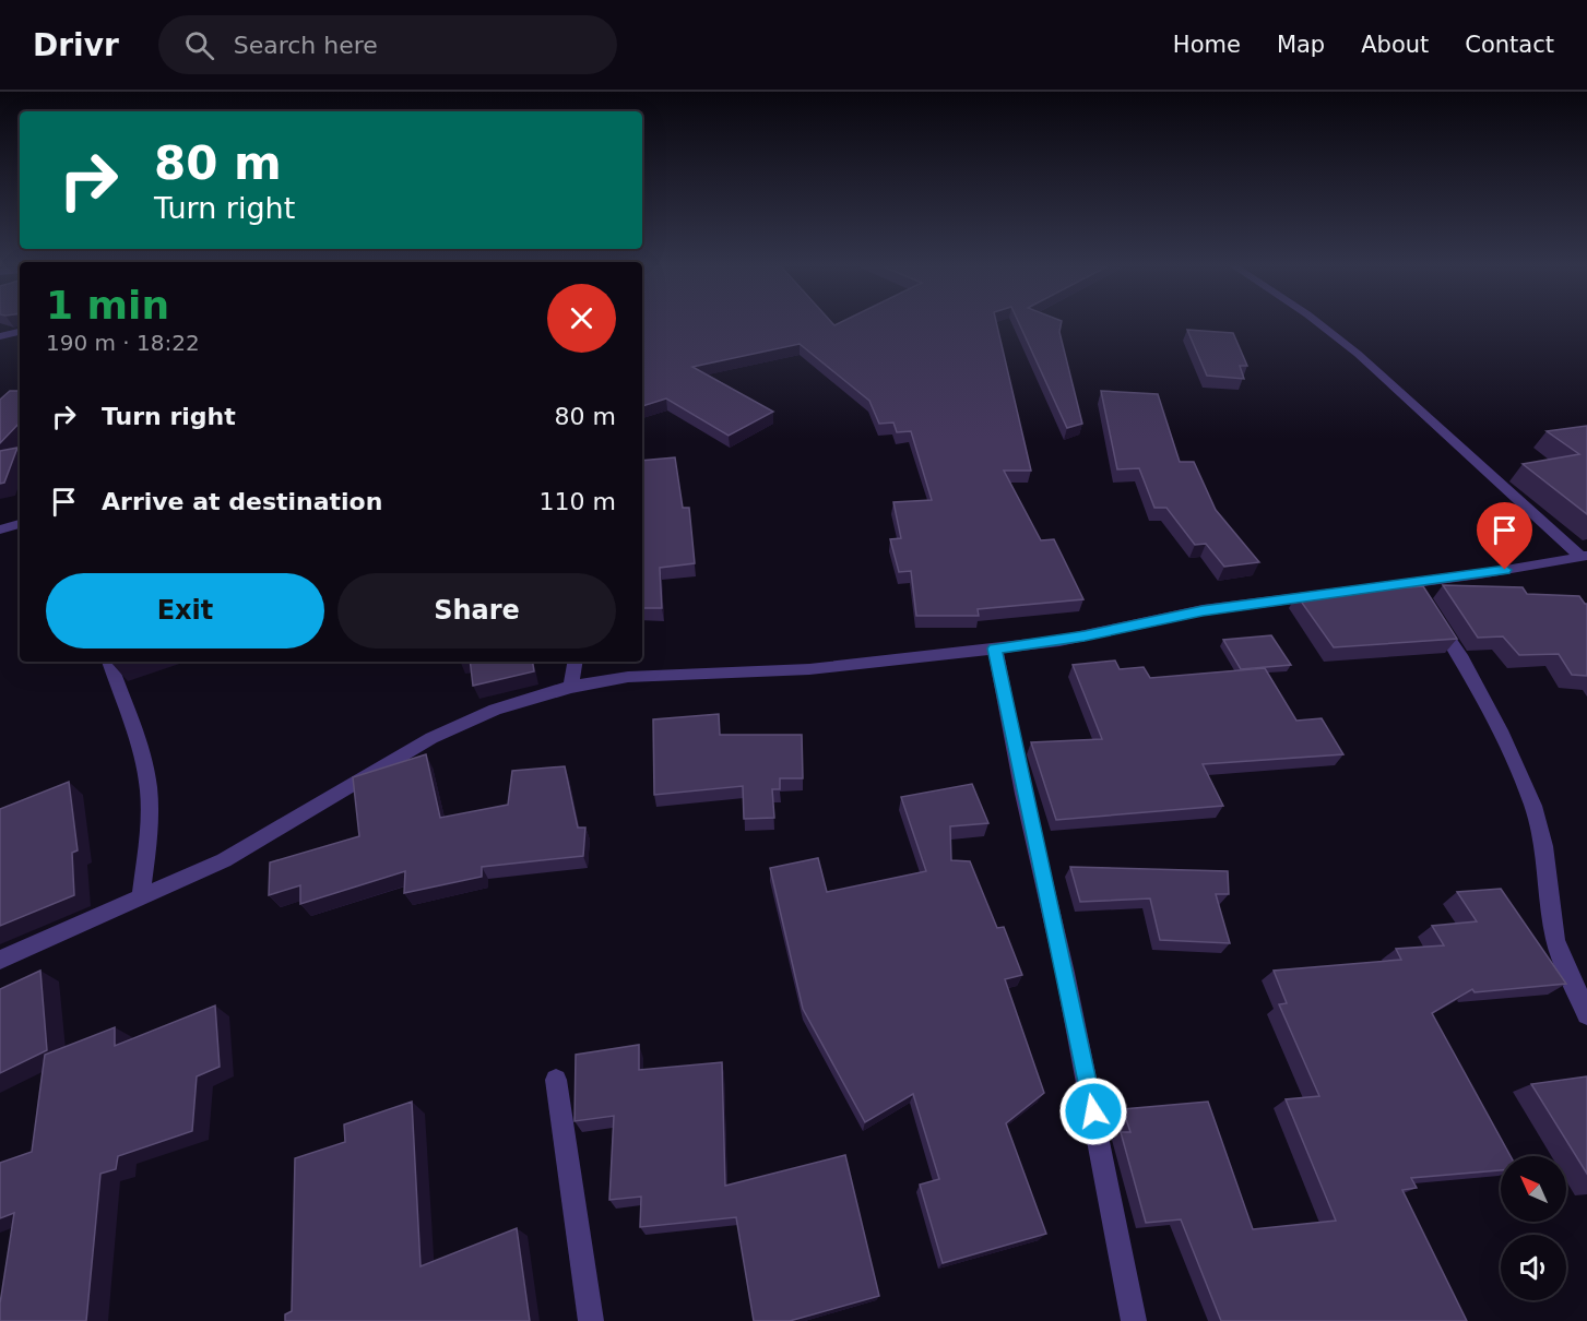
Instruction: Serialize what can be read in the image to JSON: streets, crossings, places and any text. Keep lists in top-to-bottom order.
{
  "north": "top left",
  "page": {
    "header": "Drivr",
    "search": "Search here",
    "nav": [
      "Home",
      "Map",
      "About",
      "Contact"
    ],
    "turn": ["80 m", "Turn right"],
    "heading": ["1 min", "190 m · 18:22"],
    "list": [
      {
        "name": "Turn right",
        "value": "80 m"
      },
      {
        "name": "Arrive at destination",
        "value": "110 m"
      }
    ],
    "buttons": ["Exit", "Share"]
  }
}
